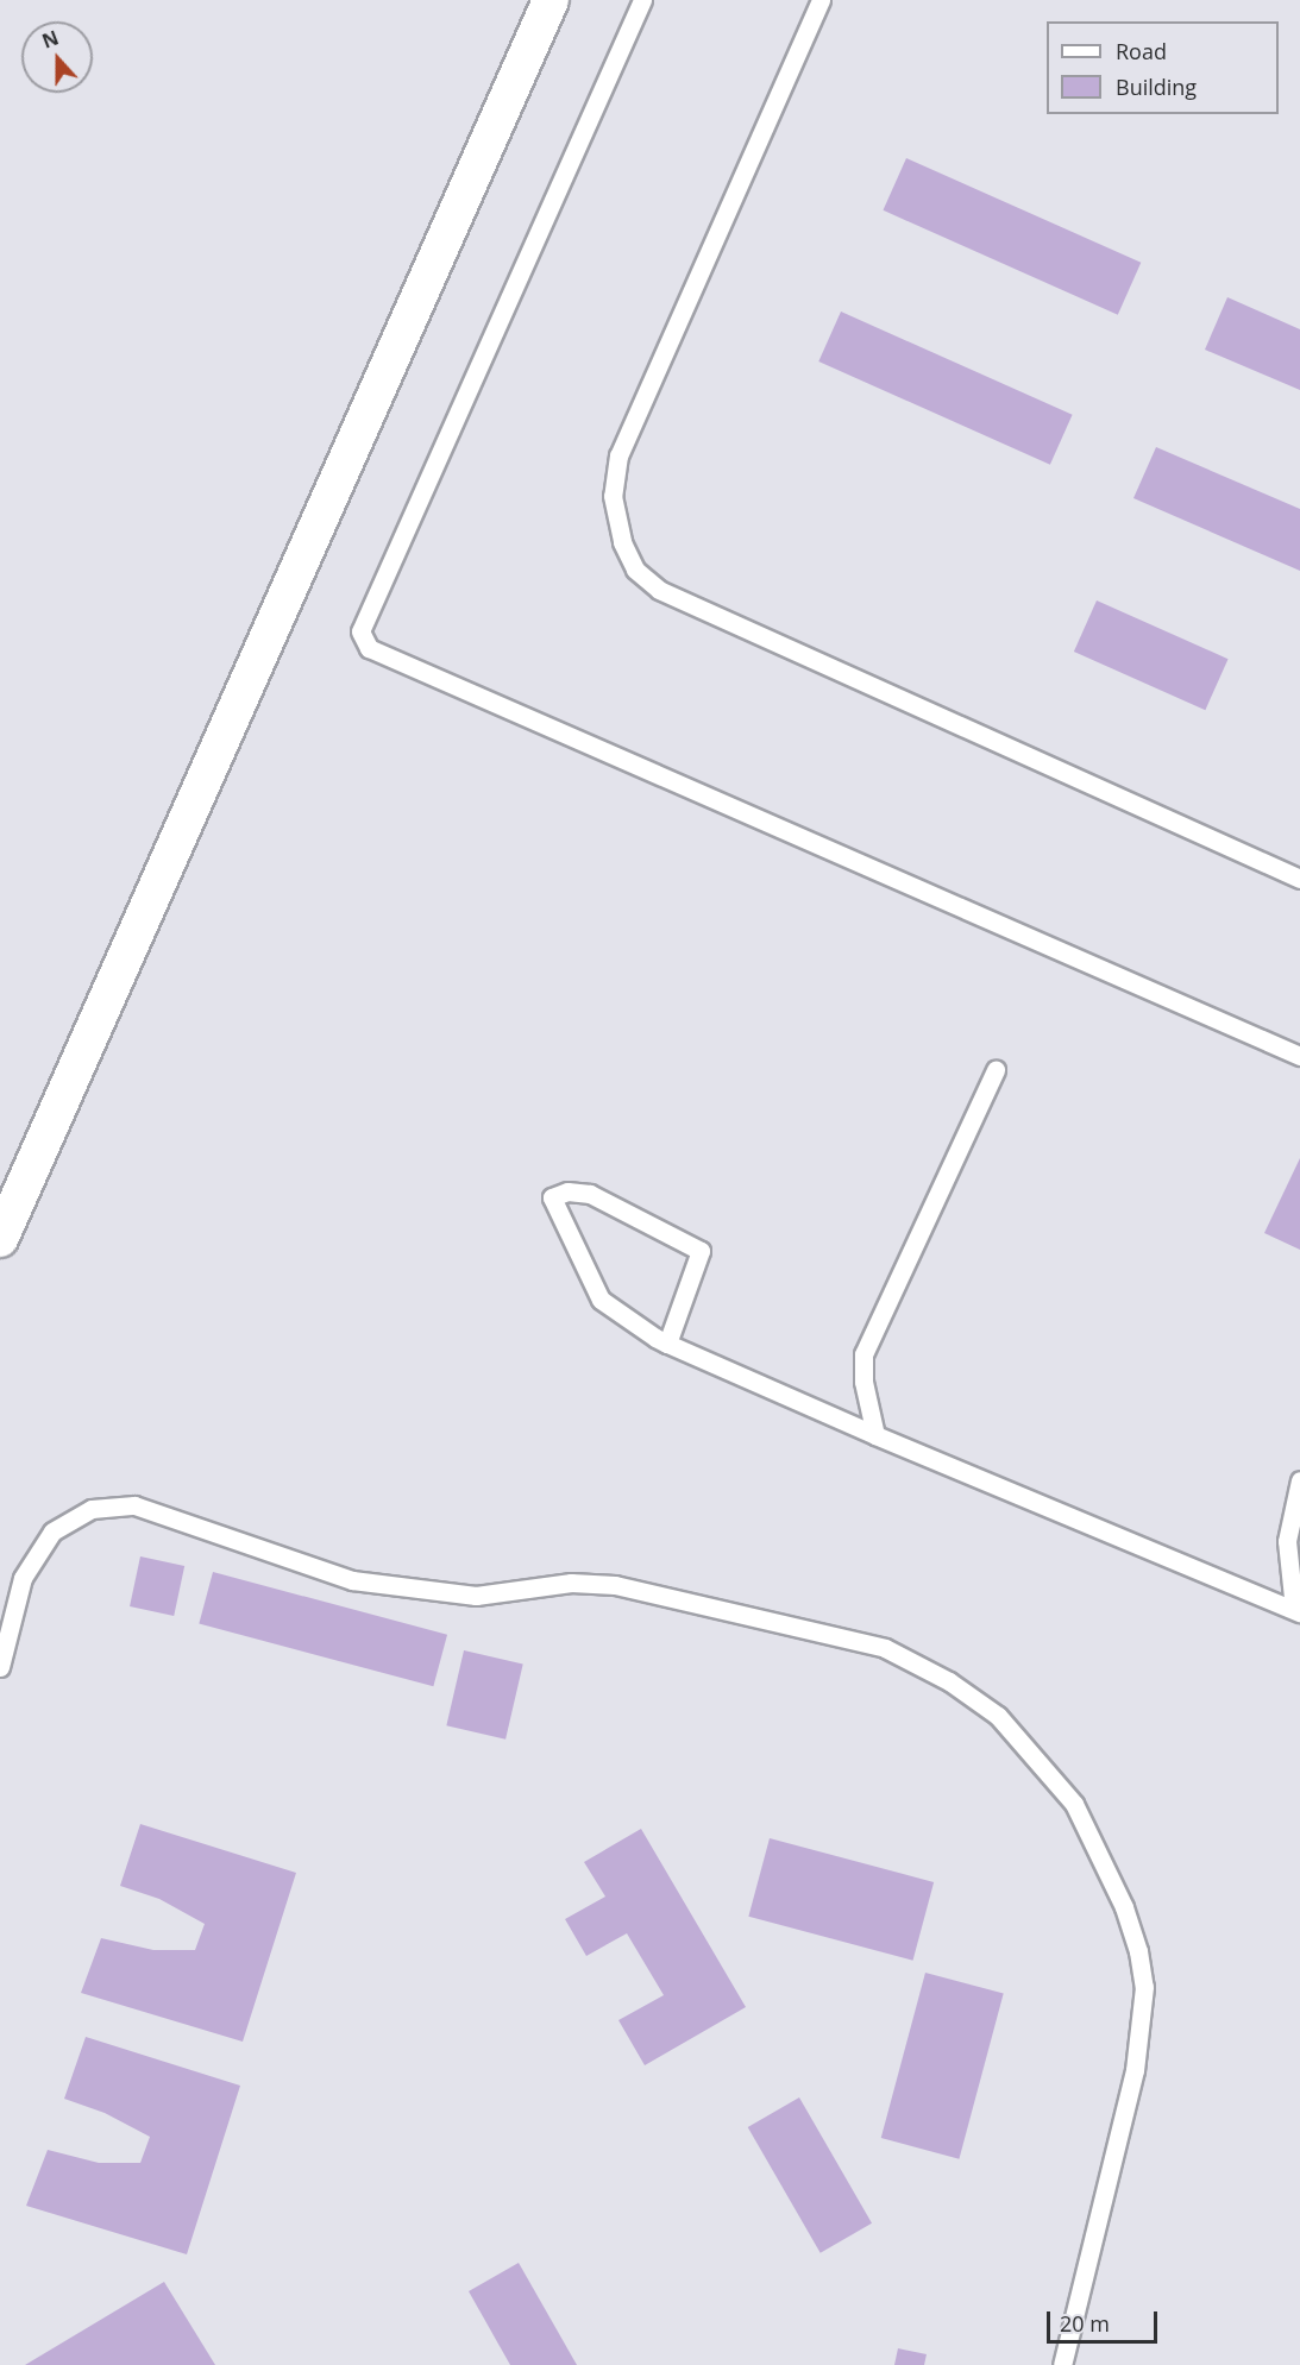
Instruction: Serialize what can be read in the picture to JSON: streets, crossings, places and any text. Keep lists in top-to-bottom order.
{
  "legend": ["Road", "Building"],
  "scale_bar": "20 m",
  "north": "top"
}
